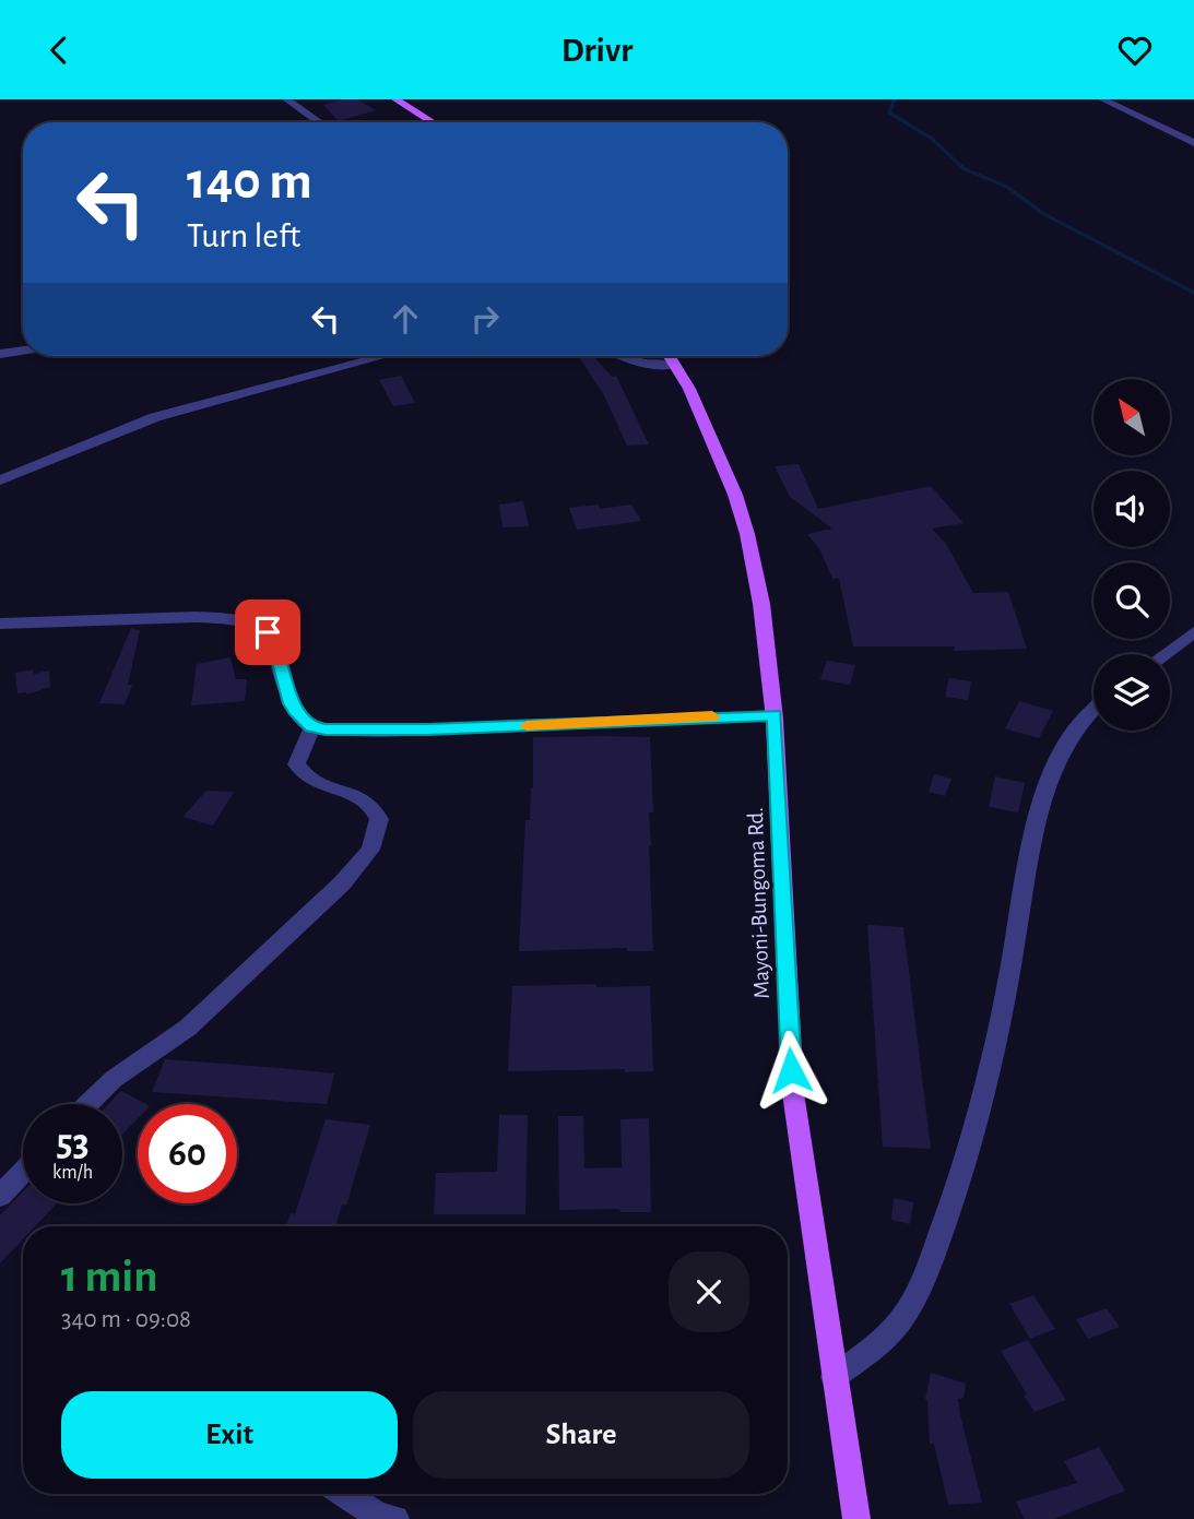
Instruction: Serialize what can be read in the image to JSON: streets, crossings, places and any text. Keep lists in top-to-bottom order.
{
  "streets": {
    "main road": ["Mayoni-Bungoma Rd."]
  },
  "north": "top left",
  "page": {
    "header": "Drivr",
    "turn": ["140 m", "Turn left"],
    "speed": "53 km/h",
    "limit": "60",
    "heading": ["1 min", "340 m · 09:08"],
    "buttons": ["Exit", "Share"]
  }
}
